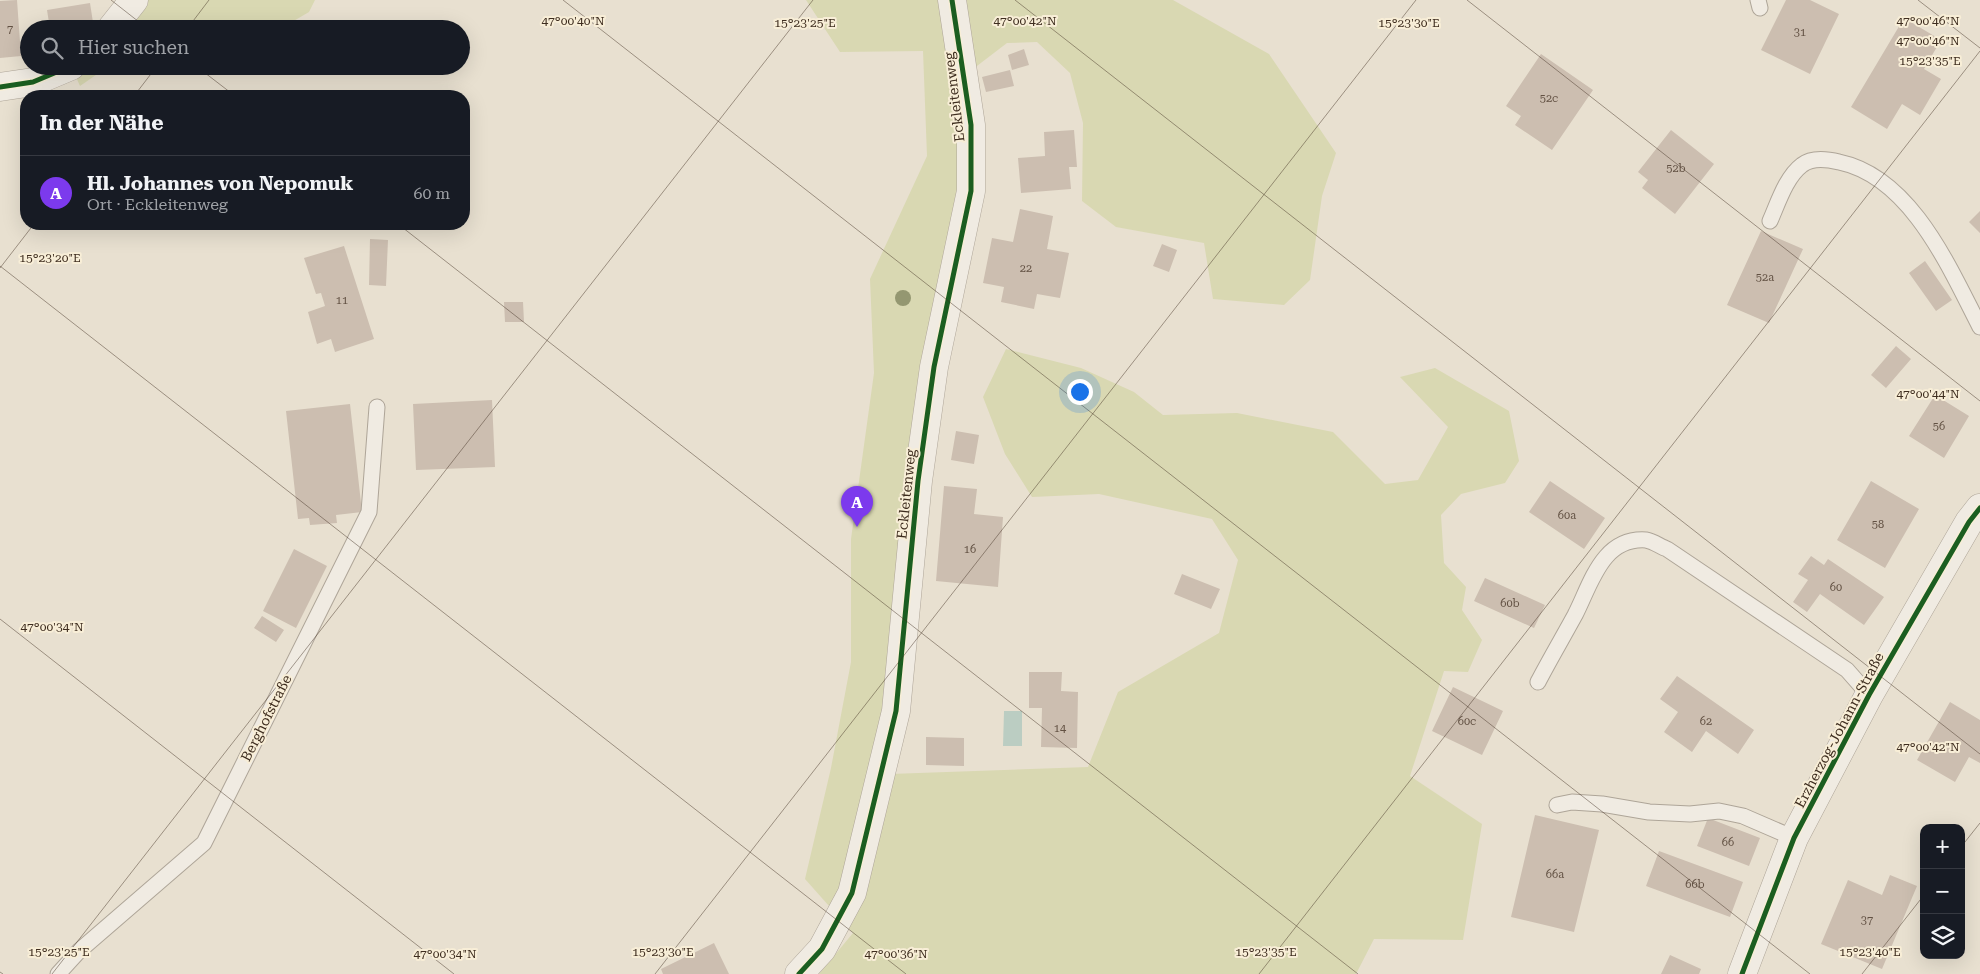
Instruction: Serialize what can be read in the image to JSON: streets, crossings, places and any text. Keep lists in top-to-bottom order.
{
  "streets": {
    "street": ["Eckleitenweg", "Erzherzog-Johann-Straße"],
    "lane": ["Berghofstraße"]
  },
  "house_numbers": [
    "7",
    "31",
    "52c",
    "52b",
    "22",
    "52a",
    "11",
    "56",
    "60a",
    "58",
    "16",
    "60",
    "60b",
    "60c",
    "62",
    "14",
    "66",
    "66a",
    "66b",
    "37"
  ],
  "page": {
    "search": "Hier suchen",
    "heading": "In der Nähe",
    "list": [
      {
        "mark": "A",
        "name": "Hl. Johannes von Nepomuk",
        "note": "Ort · Eckleitenweg",
        "value": "60 m"
      }
    ],
    "pins": "A",
    "map_buttons": ["+", "−"]
  },
  "coordinates": [
    "47°00'40\"N",
    "47°00'42\"N",
    "47°00'46\"N",
    "15°23'30\"E",
    "15°23'25\"E",
    "15°23'35\"E",
    "15°23'20\"E",
    "47°00'44\"N",
    "47°00'34\"N",
    "15°23'40\"E",
    "47°00'36\"N"
  ]
}
